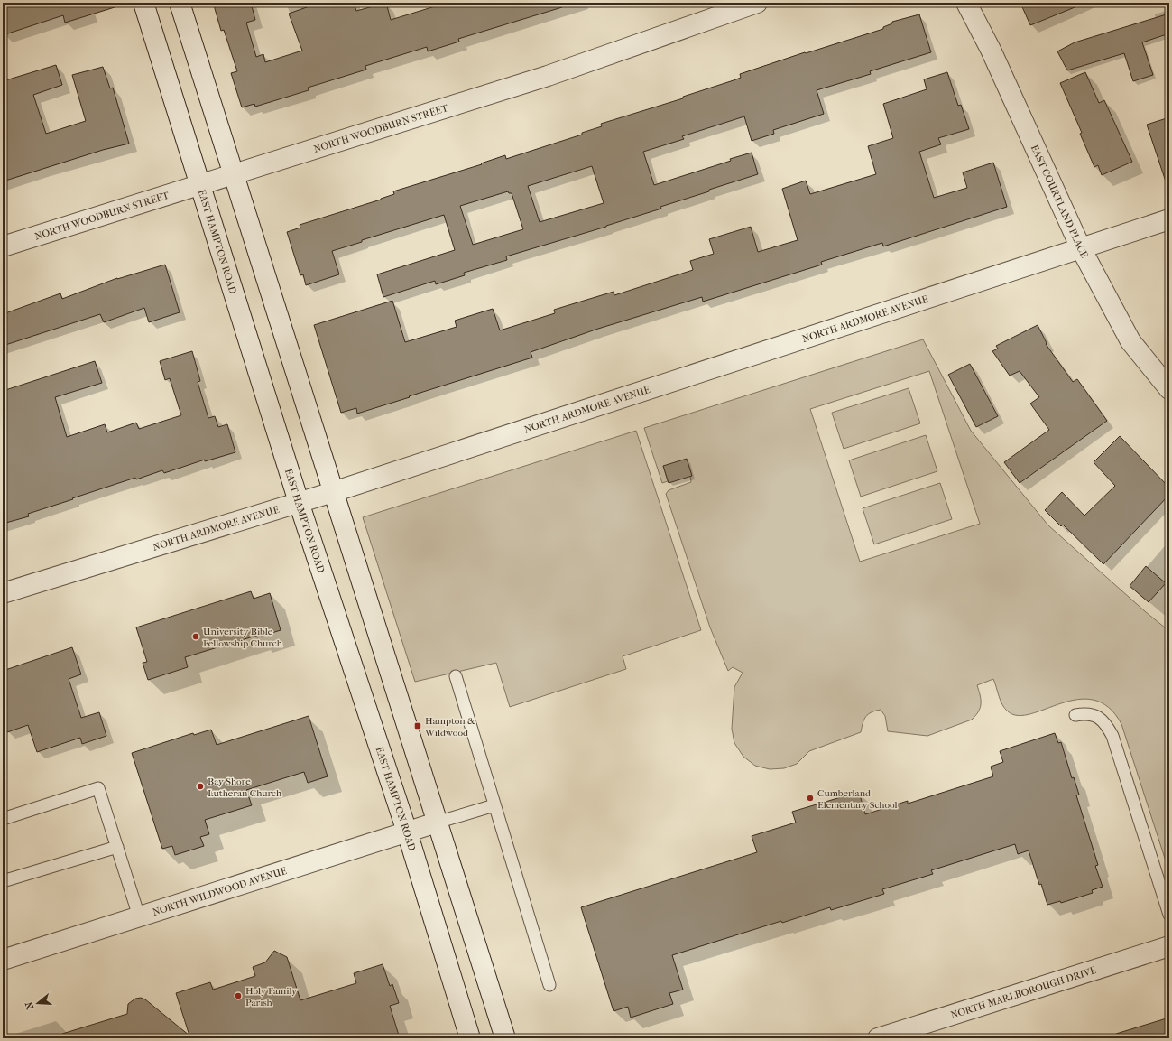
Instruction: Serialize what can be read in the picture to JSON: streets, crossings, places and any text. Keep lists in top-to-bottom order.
{
  "streets": {
    "street": [
      "NORTH WOODBURN STREET",
      "EAST COURTLAND PLACE",
      "EAST HAMPTON ROAD",
      "NORTH ARDMORE AVENUE",
      "NORTH WILDWOOD AVENUE",
      "NORTH MARLBOROUGH DRIVE"
    ]
  },
  "crossings": [
    ["NORTH WOODBURN STREET", "EAST HAMPTON ROAD"],
    ["EAST COURTLAND PLACE", "NORTH ARDMORE AVENUE"],
    ["EAST HAMPTON ROAD", "NORTH ARDMORE AVENUE"],
    ["EAST HAMPTON ROAD", "NORTH WILDWOOD AVENUE"]
  ],
  "places": {
    "other": [
      "University Bible Fellowship Church",
      "Bay Shore Lutheran Church",
      "Cumberland Elementary School",
      "Holy Family Parish"
    ],
    "transit": ["Hampton & Wildwood"]
  },
  "north": "left"
}
